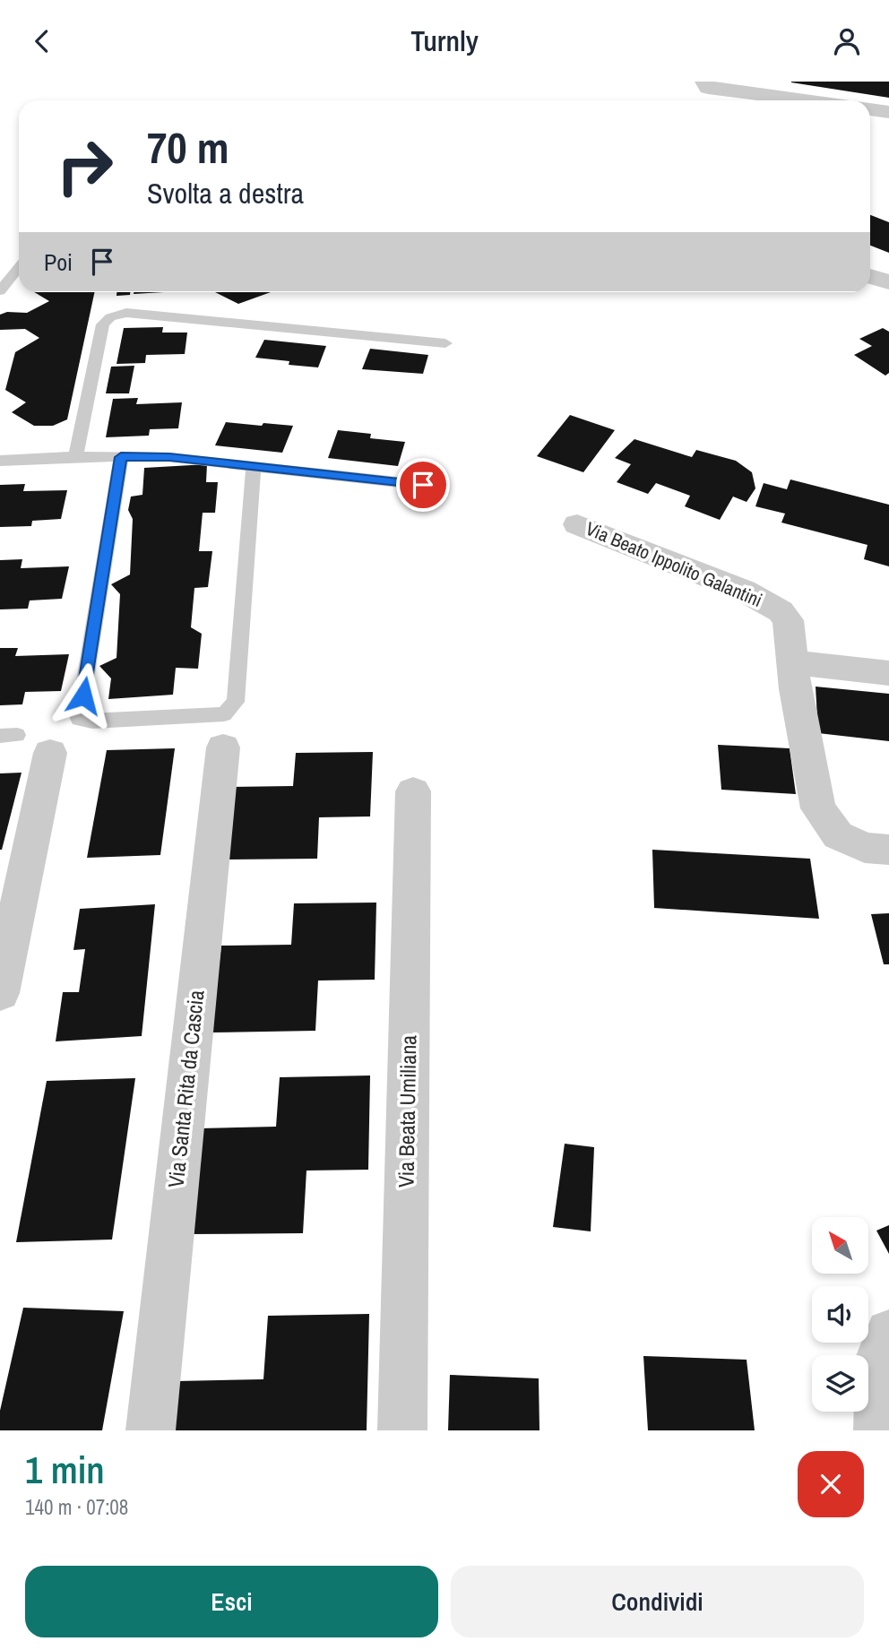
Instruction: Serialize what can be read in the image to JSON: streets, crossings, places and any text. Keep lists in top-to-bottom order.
{
  "streets": {
    "street": ["Via Beato Ippolito Galantini", "Via Santa Rita da Cascia", "Via Beata Umiliana"]
  },
  "north": "top left",
  "page": {
    "header": "Turnly",
    "turn": ["70 m", "Svolta a destra"],
    "then": "Poi",
    "heading": ["1 min", "140 m · 07:08"],
    "buttons": ["Esci", "Condividi"]
  }
}
